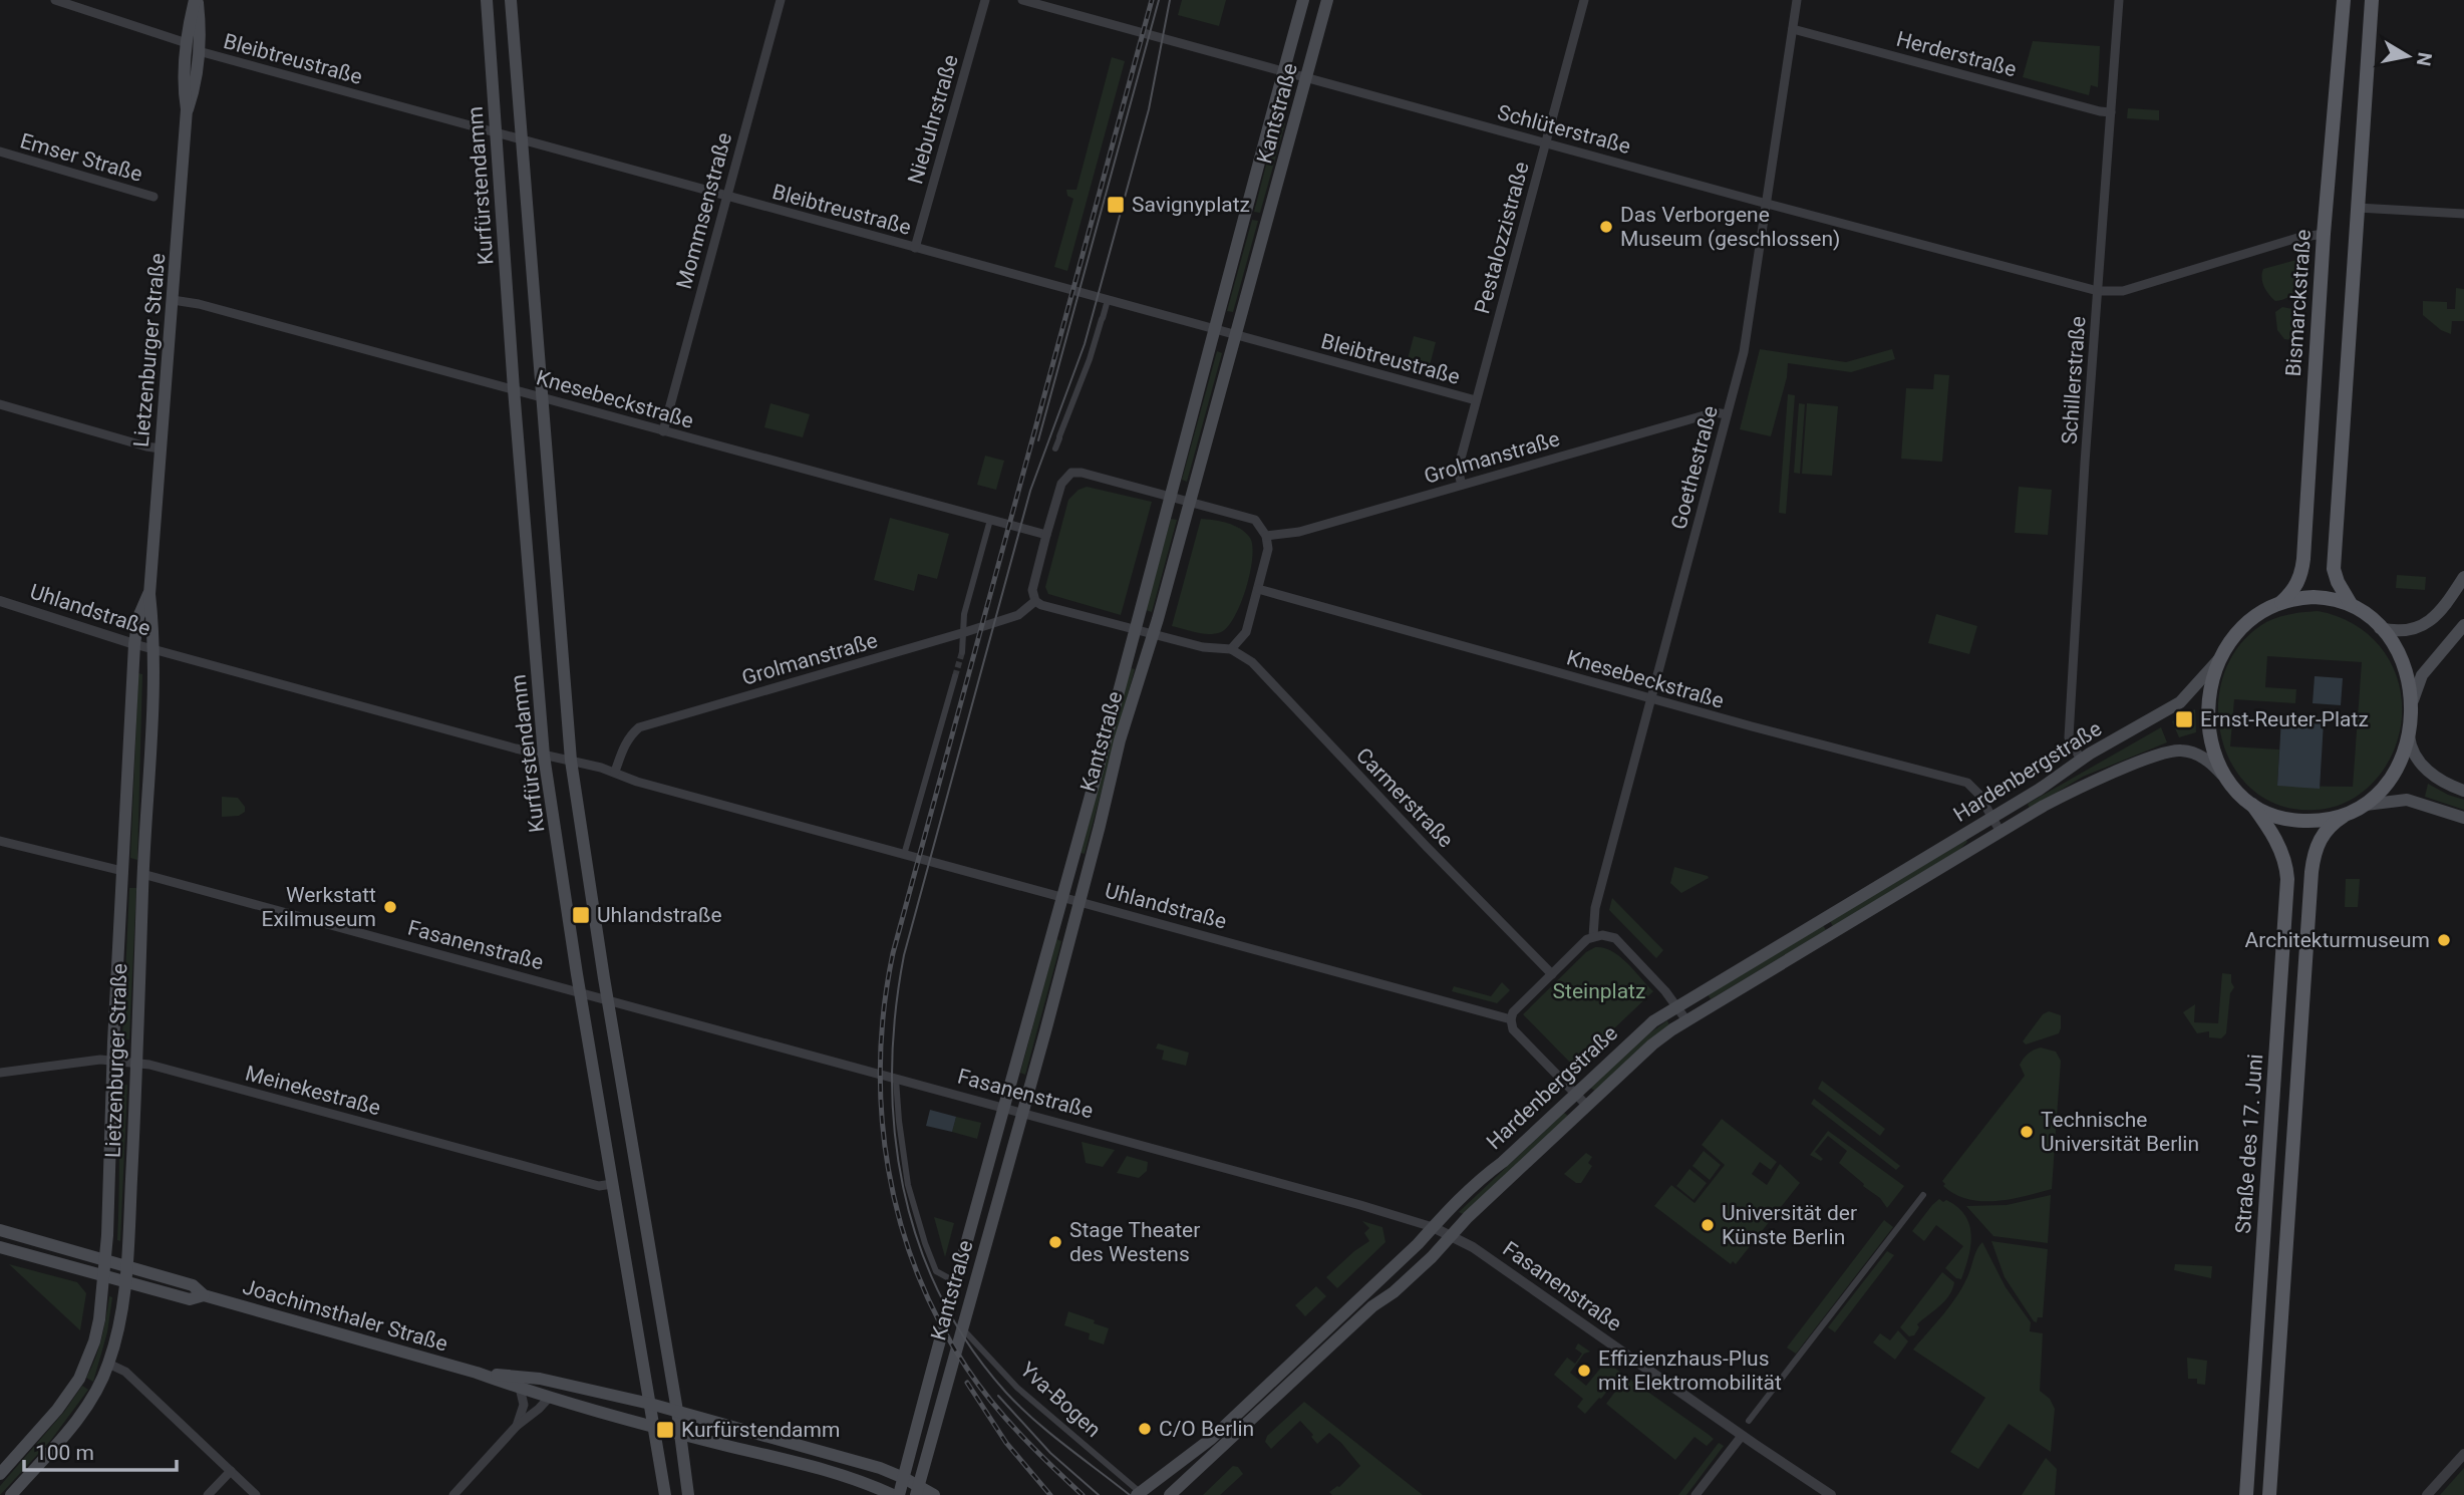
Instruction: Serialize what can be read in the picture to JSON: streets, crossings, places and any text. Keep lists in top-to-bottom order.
{
  "streets": {
    "main road": [
      "Kantstraße",
      "Kurfürstendamm",
      "Bismarckstraße",
      "Lietzenburger Straße",
      "Hardenbergstraße",
      "Straße des 17. Juni",
      "Joachimsthaler Straße"
    ],
    "street": [
      "Herderstraße",
      "Bleibtreustraße",
      "Niebuhrstraße",
      "Schlüterstraße",
      "Emser Straße",
      "Mommsenstraße",
      "Pestalozzistraße",
      "Schillerstraße",
      "Knesebeckstraße",
      "Grolmanstraße",
      "Goethestraße",
      "Uhlandstraße",
      "Carmerstraße",
      "Fasanenstraße",
      "Meinekestraße",
      "Yva-Bogen"
    ]
  },
  "crossings": [
    ["Herderstraße", "Schillerstraße"],
    ["Herderstraße", "Goethestraße"],
    ["Bleibtreustraße", "Kantstraße"],
    ["Bleibtreustraße", "Niebuhrstraße"],
    ["Bleibtreustraße", "Kurfürstendamm"],
    ["Bleibtreustraße", "Mommsenstraße"],
    ["Bleibtreustraße", "Pestalozzistraße"],
    ["Bleibtreustraße", "Lietzenburger Straße"],
    ["Kantstraße", "Schlüterstraße"],
    ["Kantstraße", "Uhlandstraße"],
    ["Kantstraße", "Fasanenstraße"],
    ["Kantstraße", "Joachimsthaler Straße"],
    ["Kantstraße", "Yva-Bogen"],
    ["Schlüterstraße", "Pestalozzistraße"],
    ["Schlüterstraße", "Bismarckstraße"],
    ["Schlüterstraße", "Schillerstraße"],
    ["Schlüterstraße", "Goethestraße"],
    ["Kurfürstendamm", "Knesebeckstraße"],
    ["Kurfürstendamm", "Uhlandstraße"],
    ["Kurfürstendamm", "Fasanenstraße"],
    ["Kurfürstendamm", "Meinekestraße"],
    ["Kurfürstendamm", "Joachimsthaler Straße"],
    ["Mommsenstraße", "Knesebeckstraße"],
    ["Pestalozzistraße", "Grolmanstraße"],
    ["Bismarckstraße", "Hardenbergstraße"],
    ["Bismarckstraße", "Straße des 17. Juni"],
    ["Lietzenburger Straße", "Knesebeckstraße"],
    ["Lietzenburger Straße", "Uhlandstraße"],
    ["Lietzenburger Straße", "Fasanenstraße"],
    ["Lietzenburger Straße", "Meinekestraße"],
    ["Lietzenburger Straße", "Joachimsthaler Straße"],
    ["Schillerstraße", "Hardenbergstraße"],
    ["Knesebeckstraße", "Goethestraße"],
    ["Knesebeckstraße", "Hardenbergstraße"],
    ["Grolmanstraße", "Goethestraße"],
    ["Grolmanstraße", "Uhlandstraße"],
    ["Hardenbergstraße", "Fasanenstraße"],
    ["Hardenbergstraße", "Straße des 17. Juni"],
    ["Hardenbergstraße", "Yva-Bogen"]
  ],
  "parks": ["Steinplatz"],
  "places": {
    "transit": [
      "Savignyplatz",
      "Ernst-Reuter-Platz",
      "Uhlandstraße",
      "Kurfürstendamm"
    ],
    "other": [
      "Das Verborgene Museum (geschlossen)",
      "Werkstatt Exilmuseum",
      "Architekturmuseum",
      "Technische Universität Berlin",
      "Universität der Künste Berlin",
      "Stage Theater des Westens",
      "Effizienzhaus-Plus mit Elektromobilität",
      "C/O Berlin"
    ]
  },
  "scale_bar": "100 m",
  "north": "right"
}
